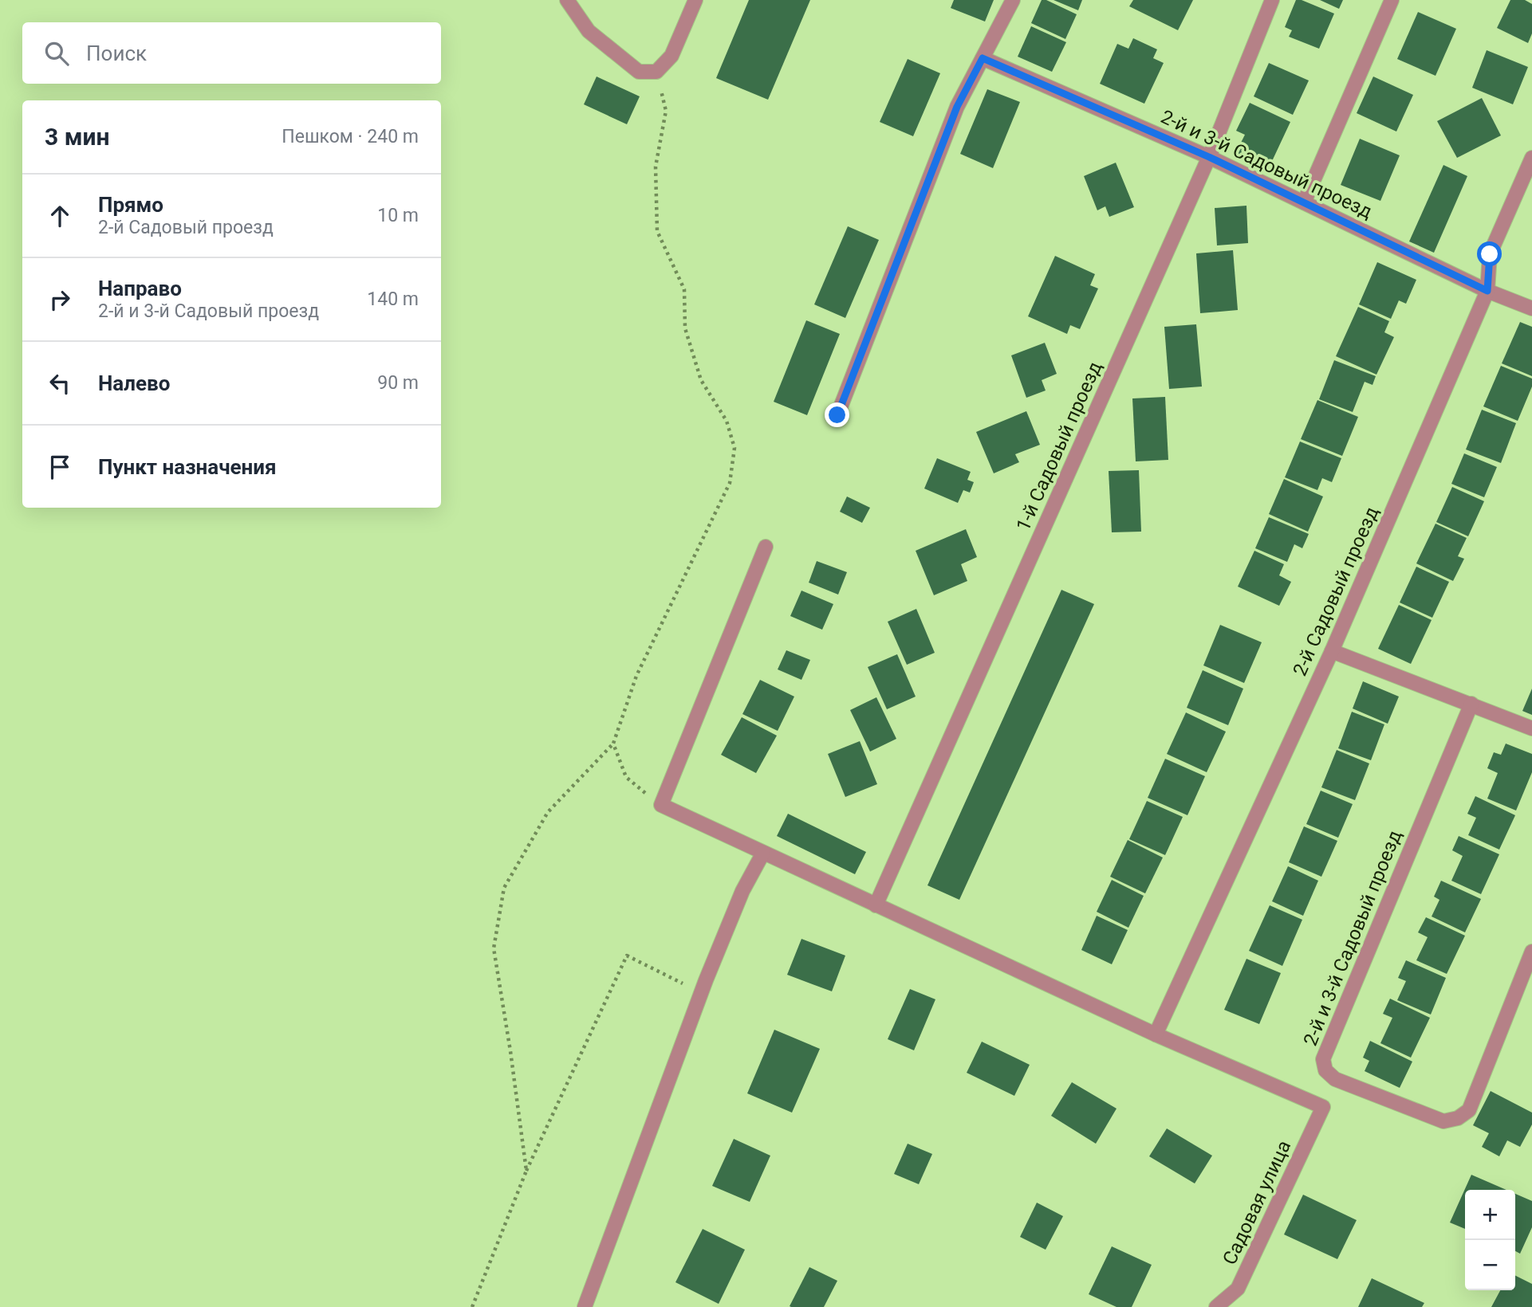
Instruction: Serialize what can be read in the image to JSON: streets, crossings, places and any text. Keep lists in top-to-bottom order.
{
  "streets": {
    "street": [
      "2-й и 3-й Садовый проезд",
      "1-й Садовый проезд",
      "2-й Садовый проезд",
      "Садовая улица"
    ]
  },
  "crossings": [
    ["2-й и 3-й Садовый проезд", "1-й Садовый проезд"],
    ["2-й и 3-й Садовый проезд", "2-й Садовый проезд"],
    ["2-й Садовый проезд", "Садовая улица"]
  ],
  "page": {
    "search": "Поиск",
    "heading": ["3 мин", "Пешком · 240 m"],
    "list": [
      ["Прямо", "2-й Садовый проезд", "10 m"],
      ["Направо", "2-й и 3-й Садовый проезд", "140 m"],
      ["Налево", "90 m"],
      "Пункт назначения"
    ],
    "map_buttons": ["+", "−"]
  }
}
